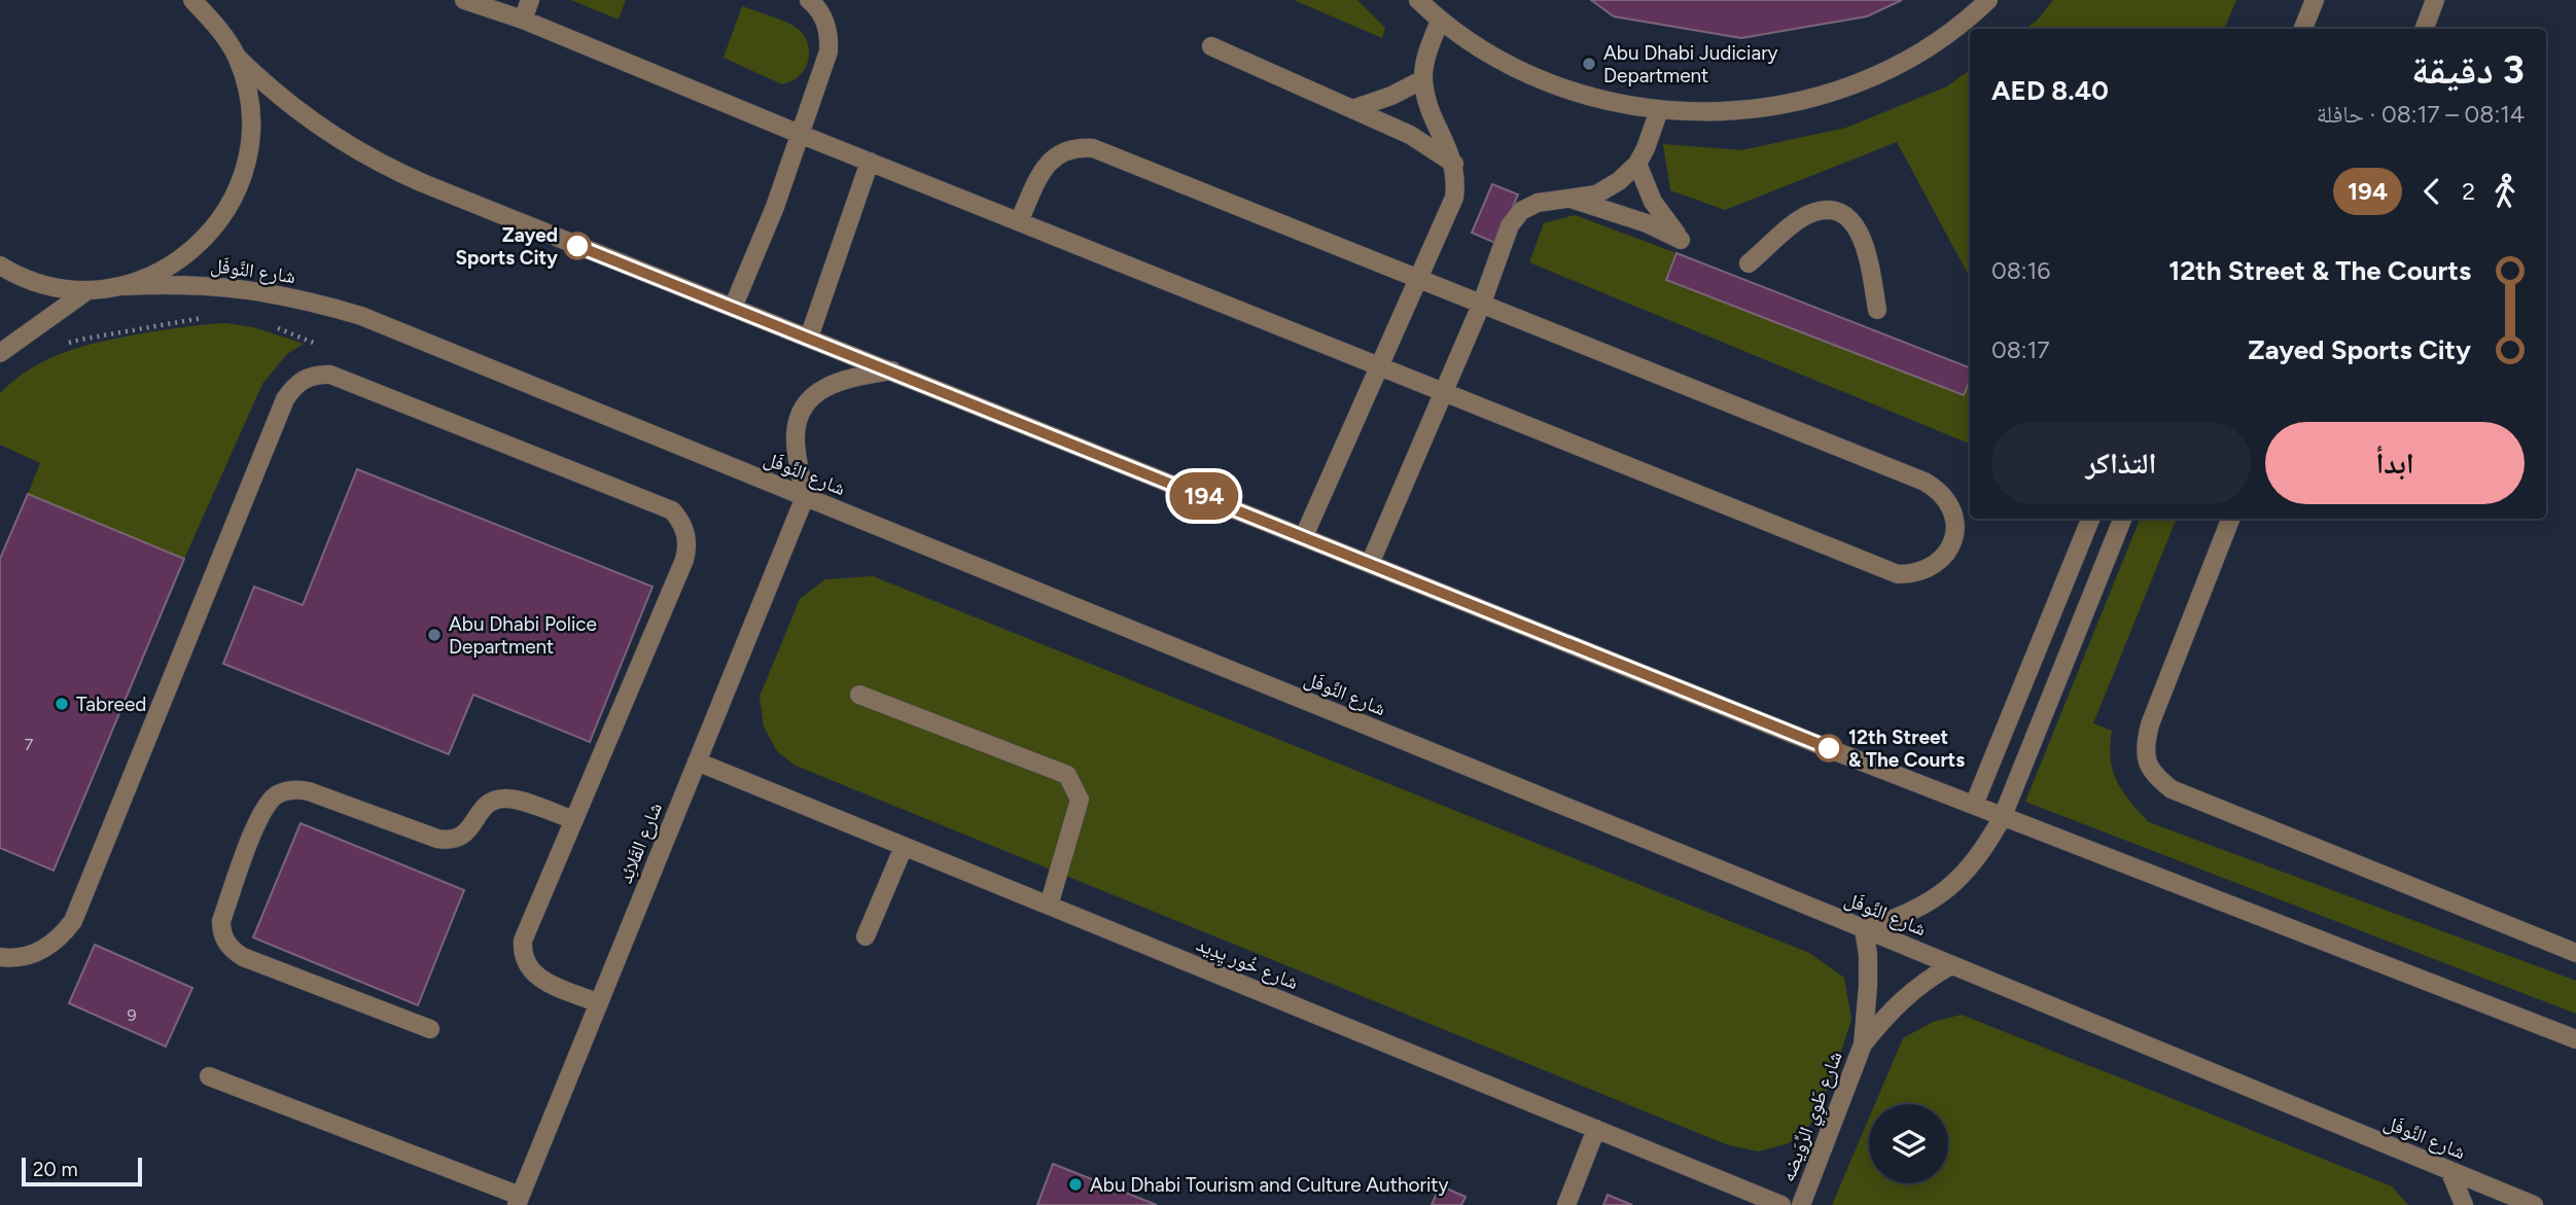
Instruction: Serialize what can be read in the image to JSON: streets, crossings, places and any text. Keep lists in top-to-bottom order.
{
  "streets": {
    "street": [
      "شارع النَّوفَل",
      "شارع القَلائِد",
      "شارع خُور يِدِيد",
      "شارع طَوِي الرِّوَيضه"
    ]
  },
  "crossings": [
    ["شارع النَّوفَل", "شارع القَلائِد"],
    ["شارع النَّوفَل", "شارع طَوِي الرِّوَيضه"],
    ["شارع القَلائِد", "شارع خُور يِدِيد"]
  ],
  "places": [
    "Abu Dhabi Judiciary Department",
    "Zayed Sports City",
    "Abu Dhabi Police Department",
    "Tabreed",
    "12th Street & The Courts",
    "Abu Dhabi Tourism and Culture Authority"
  ],
  "lines": ["bus line 194"],
  "house_numbers": ["7", "9"],
  "scale_bar": "20 m",
  "page": {
    "on_map": "194",
    "heading": ["3 دقيقة", "08:14 – 08:17 · حافلة", "AED 8.40"],
    "legs": ["2", "194"],
    "list": [
      {
        "name": "12th Street & The Courts",
        "value": "08:16"
      },
      {
        "name": "Zayed Sports City",
        "value": "08:17"
      }
    ],
    "buttons": ["ابدأ", "التذاكر"],
    "scale": "20 m"
  }
}
